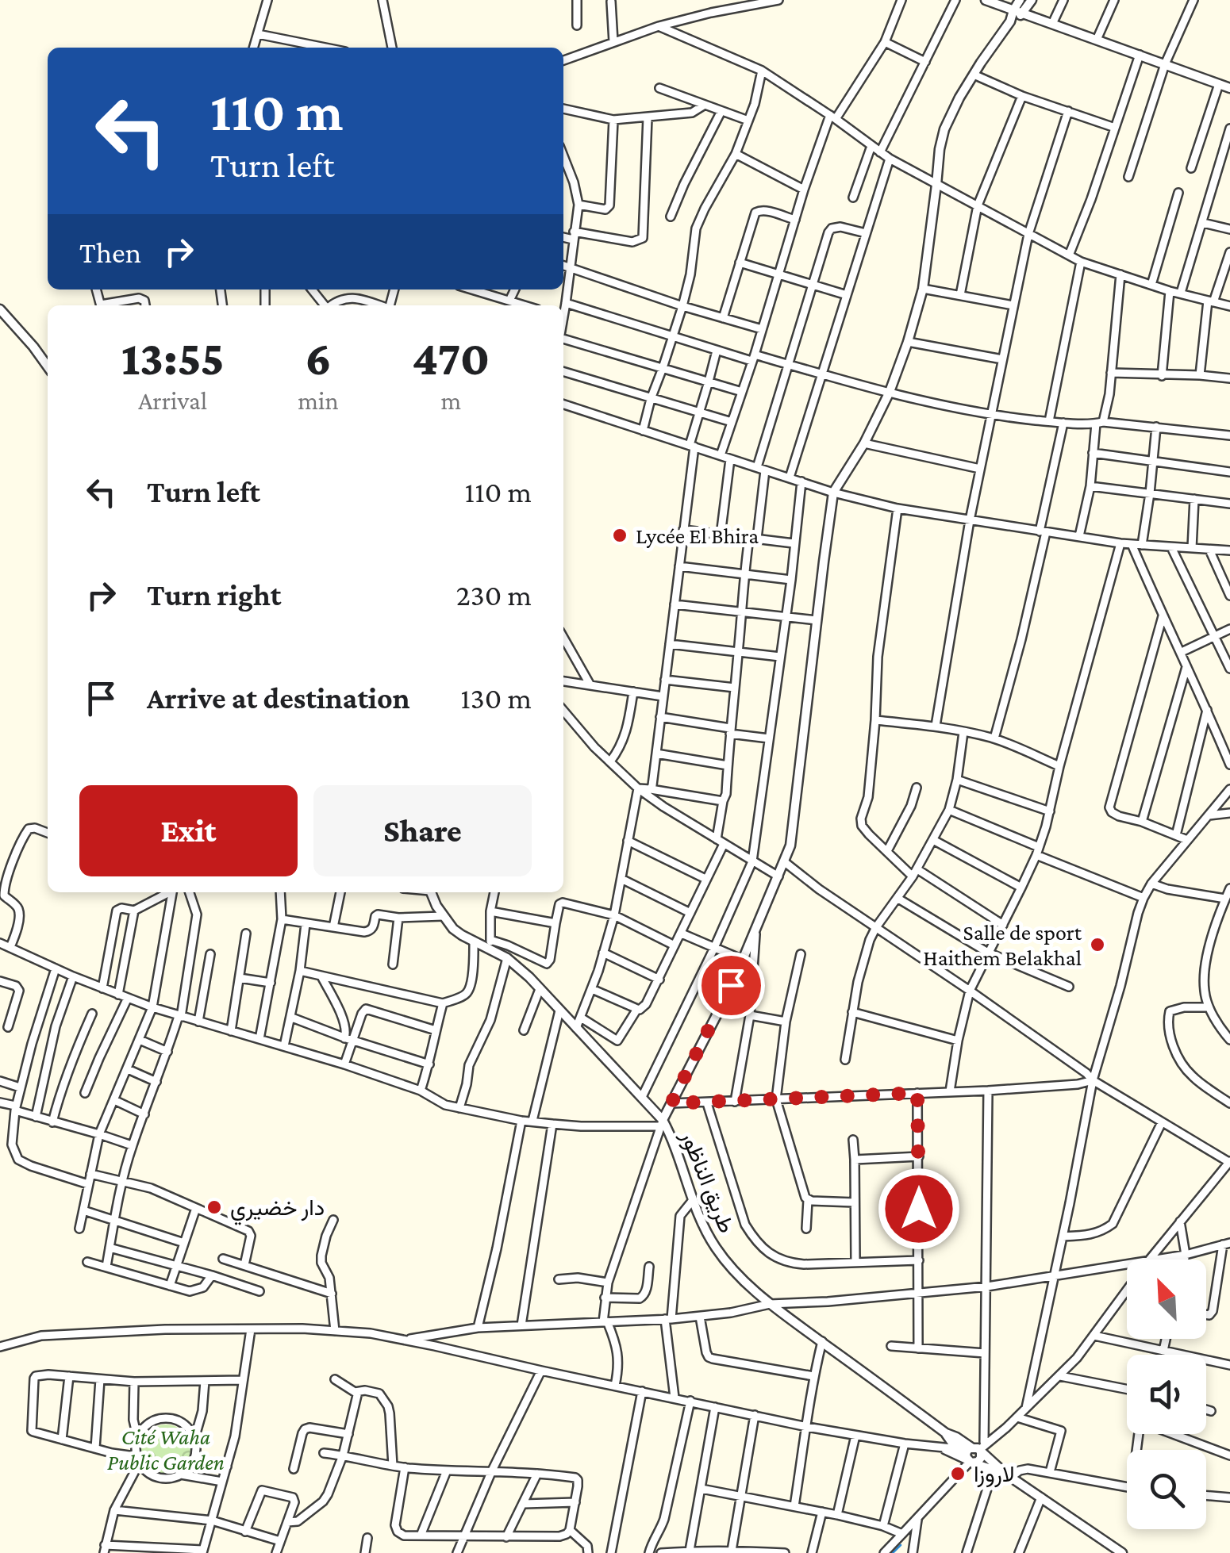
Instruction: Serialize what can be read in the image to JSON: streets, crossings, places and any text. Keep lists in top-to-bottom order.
{
  "streets": {
    "street": ["طريق الناظور"]
  },
  "parks": ["Cité Waha Public Garden"],
  "places": [
    "Lycée El Bhira",
    "Salle de sport Haithem Belakhal",
    "دار خضيري",
    "لاروزا"
  ],
  "north": "top left",
  "page": {
    "turn": ["110 m", "Turn left"],
    "then": "Then",
    "eta": [
      "13:55",
      "Arrival",
      "6",
      "min",
      "470",
      "m"
    ],
    "list": [
      {
        "name": "Turn left",
        "value": "110 m"
      },
      {
        "name": "Turn right",
        "value": "230 m"
      },
      {
        "name": "Arrive at destination",
        "value": "130 m"
      }
    ],
    "buttons": ["Exit", "Share"]
  }
}
